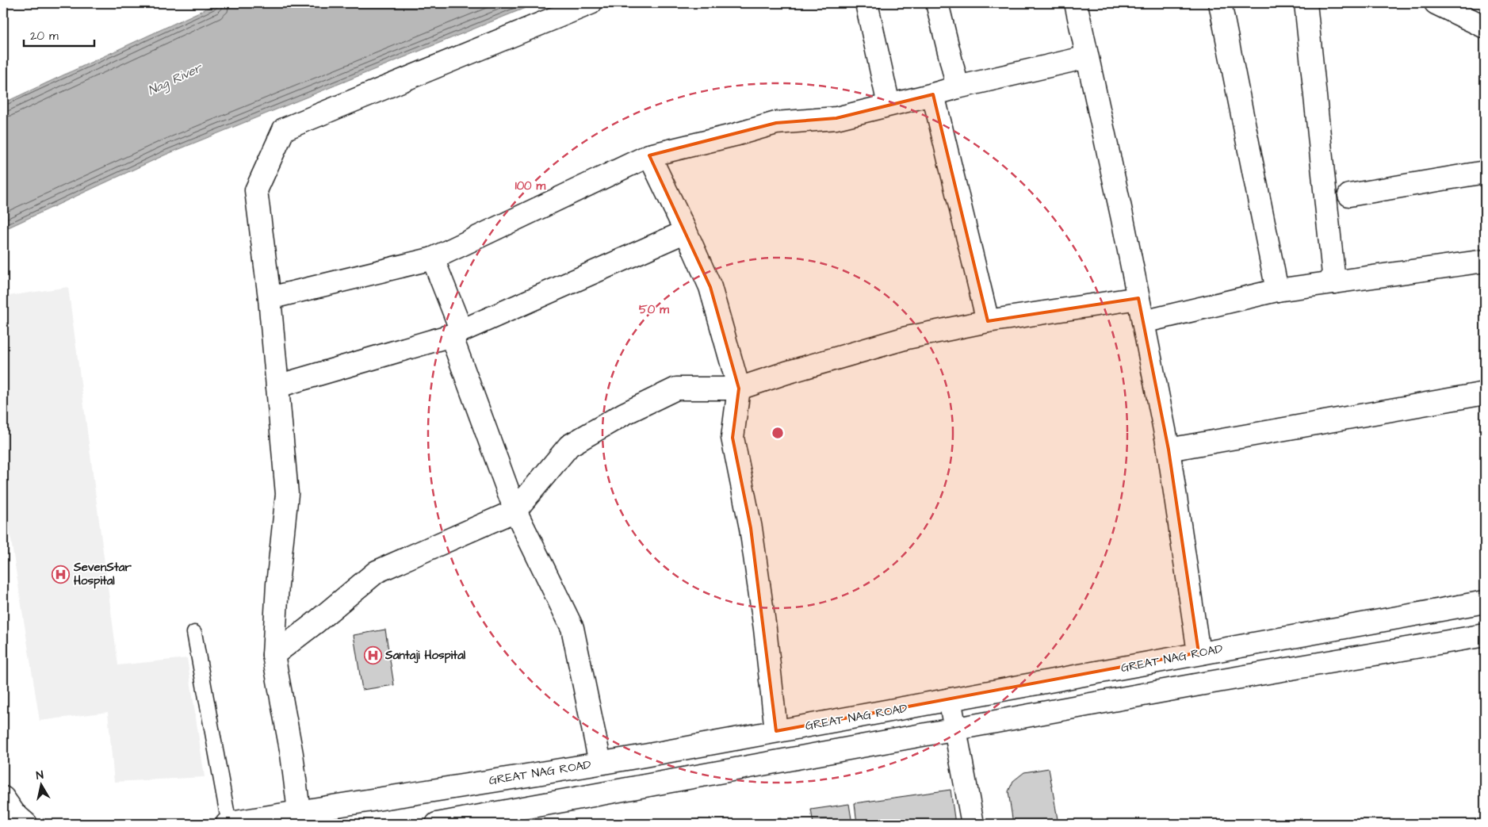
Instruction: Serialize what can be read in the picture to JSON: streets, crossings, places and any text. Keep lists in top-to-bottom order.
{
  "streets": {
    "street": ["GREAT NAG ROAD"]
  },
  "water": ["Nag River"],
  "places": {
    "hospital": ["SevenStar Hospital", "Santaji Hospital"]
  },
  "scale_bar": "20 m",
  "north": "top",
  "rings": ["100 m", "50 m"]
}
